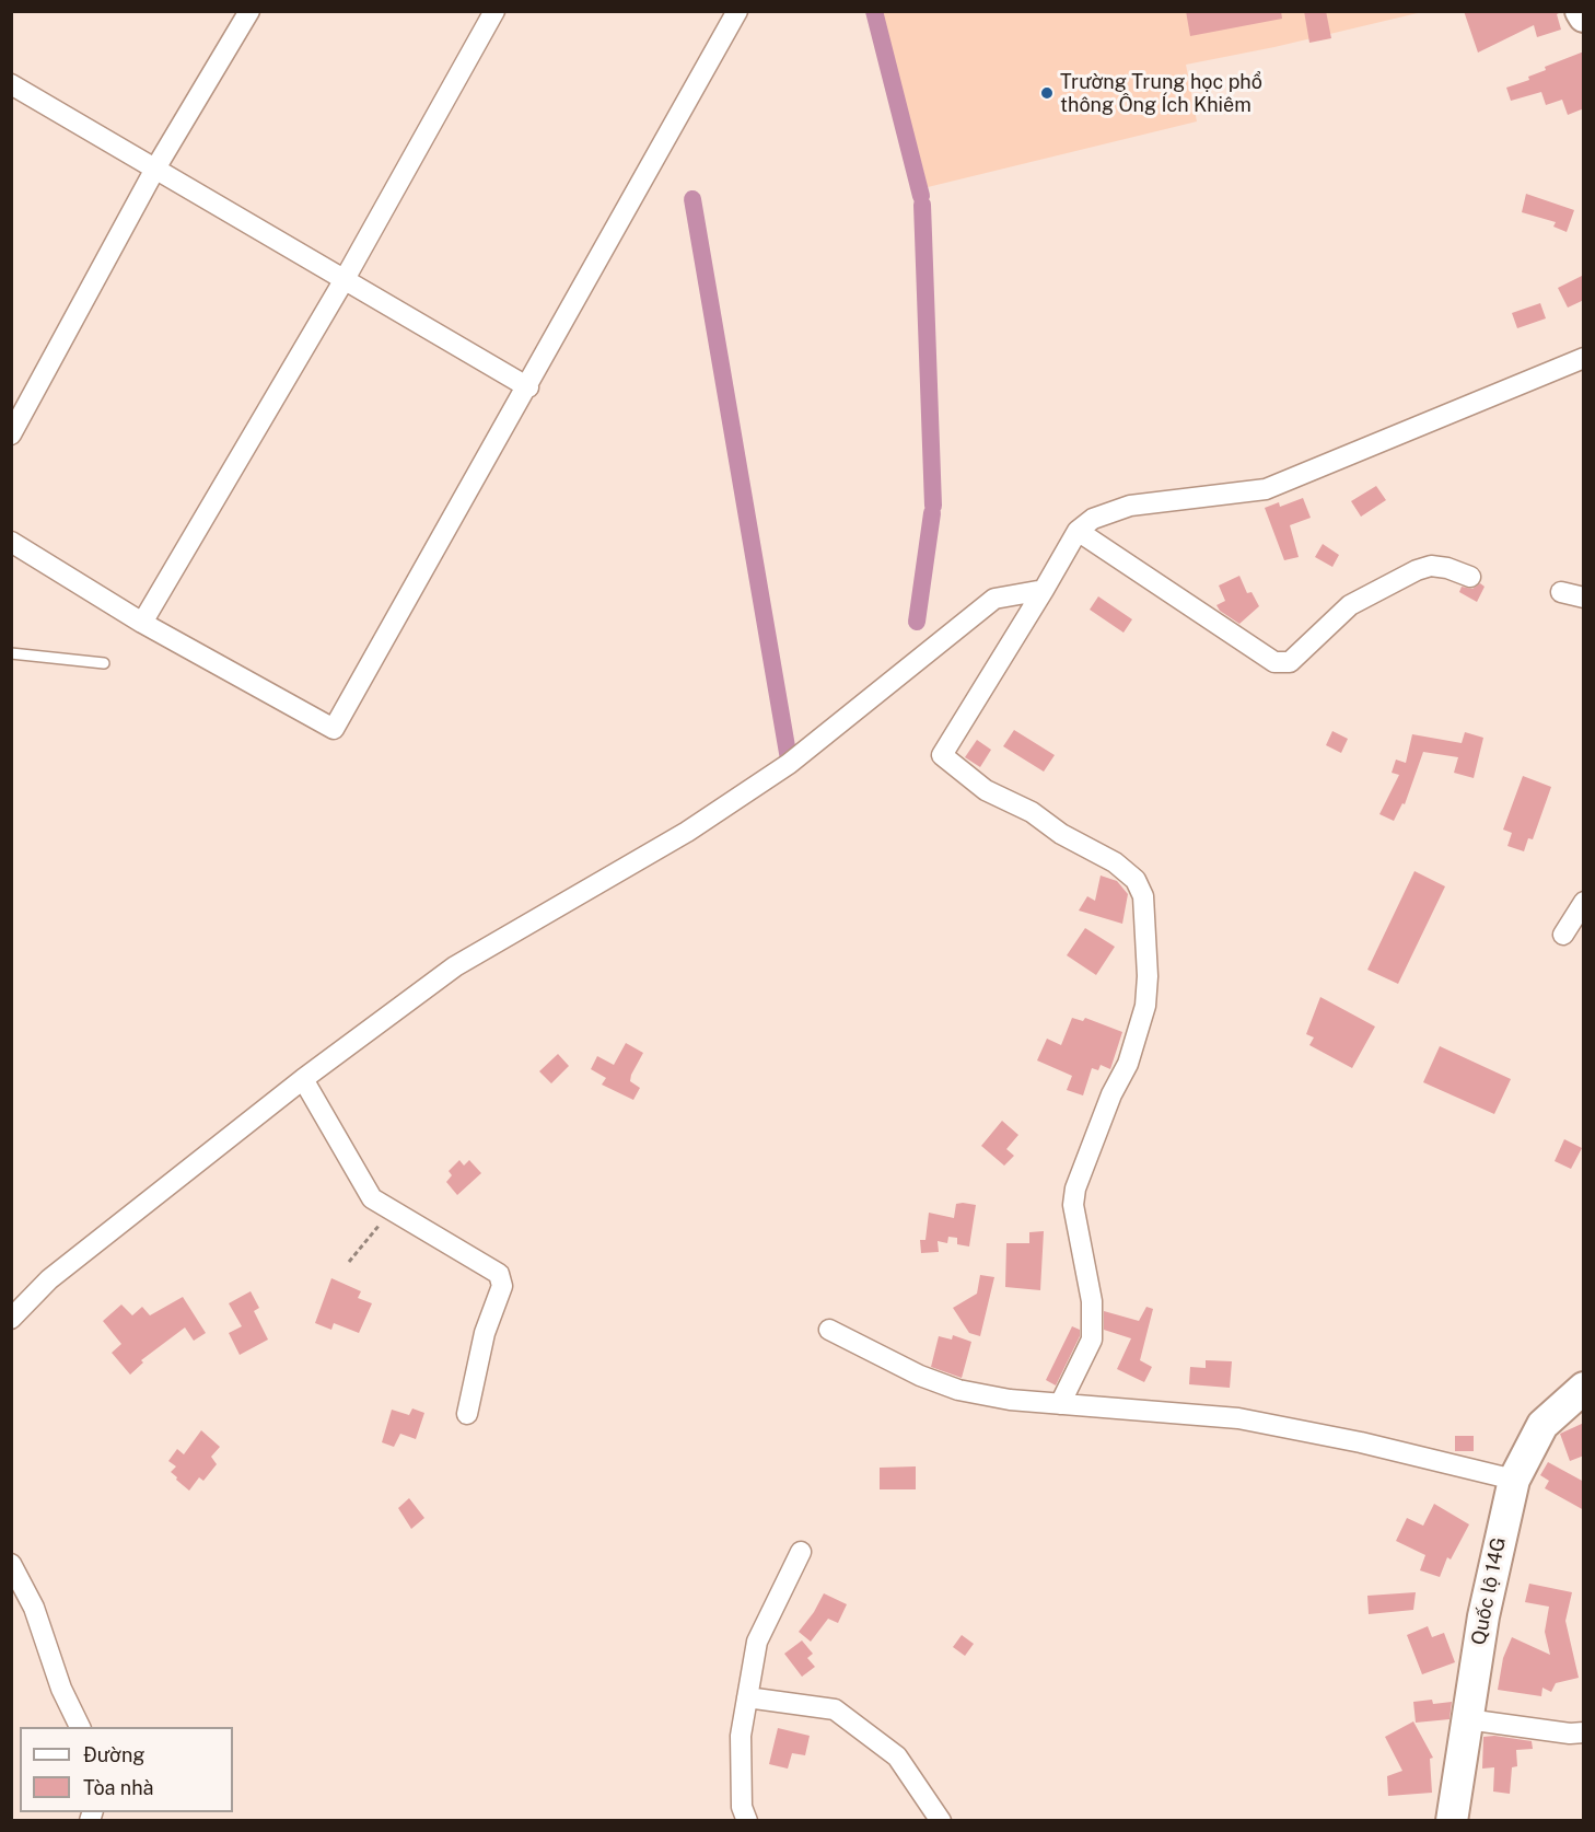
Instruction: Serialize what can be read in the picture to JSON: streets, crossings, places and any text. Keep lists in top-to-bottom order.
{
  "streets": {
    "main road": ["Quốc lộ 14G"]
  },
  "places": ["Trường Trung học phổ thông Ông Ích Khiêm"],
  "legend": ["Đường", "Tòa nhà"]
}
